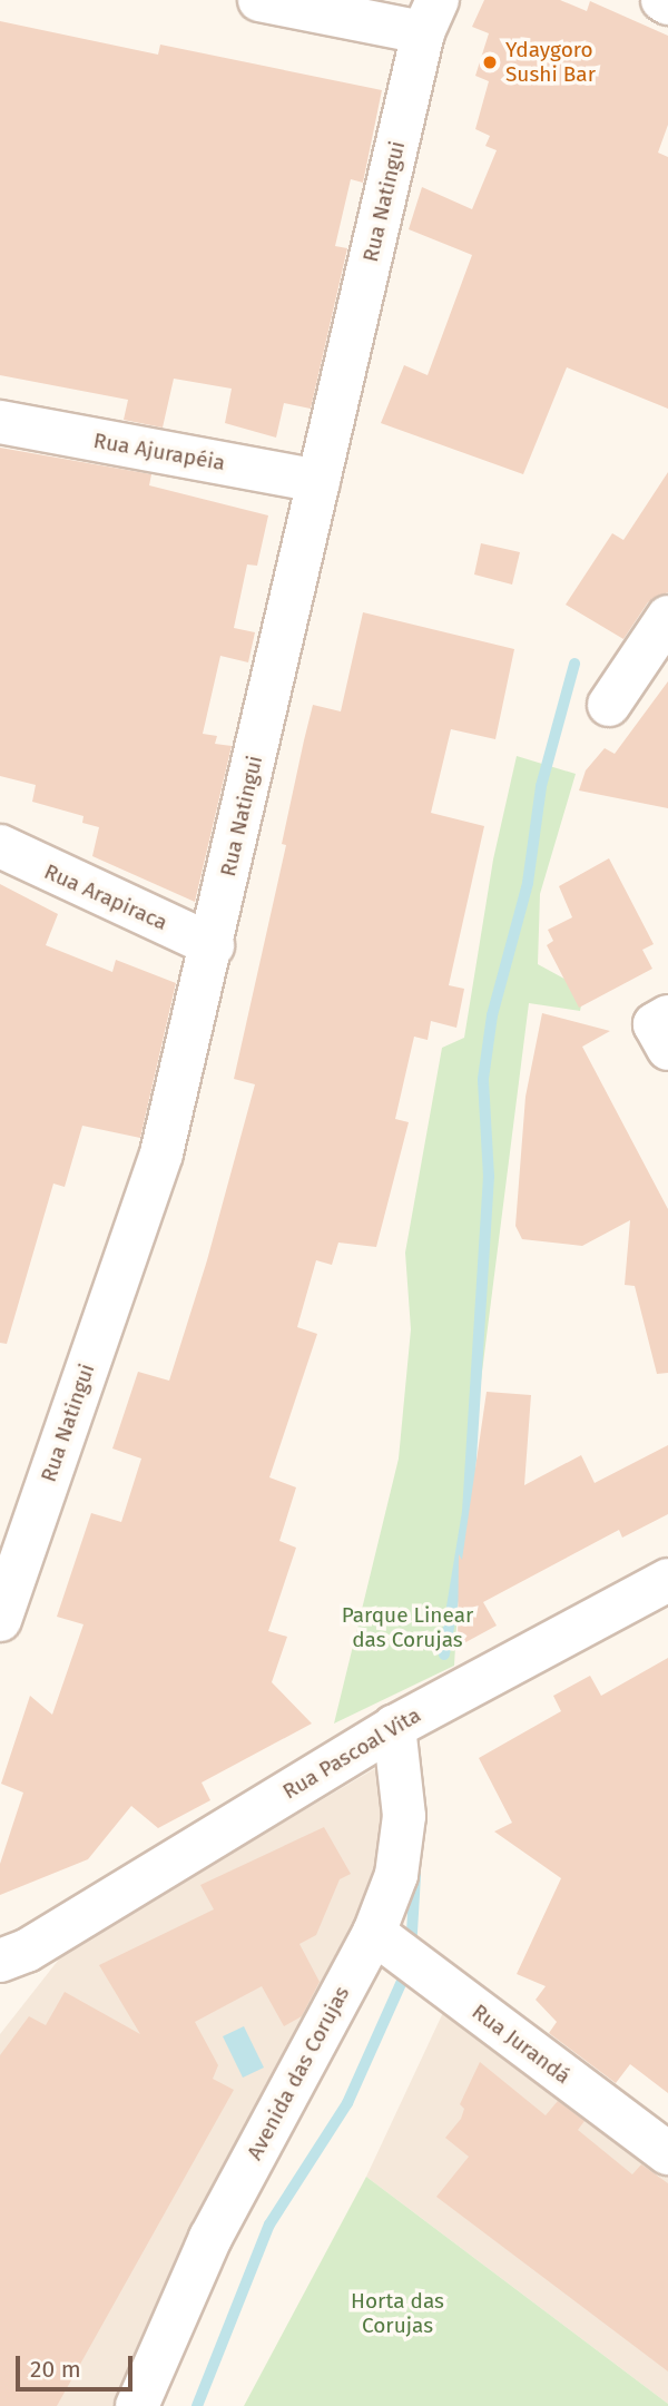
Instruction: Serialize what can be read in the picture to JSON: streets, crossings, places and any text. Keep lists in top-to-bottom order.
{
  "streets": {
    "street": [
      "Rua Natingui",
      "Rua Ajurapéia",
      "Rua Arapiraca",
      "Rua Pascoal Vita",
      "Rua Jurandá",
      "Avenida das Corujas"
    ]
  },
  "crossings": [
    ["Rua Natingui", "Rua Ajurapéia"],
    ["Rua Natingui", "Rua Arapiraca"],
    ["Rua Pascoal Vita", "Avenida das Corujas"],
    ["Rua Jurandá", "Avenida das Corujas"]
  ],
  "parks": ["Parque Linear das Corujas", "Horta das Corujas"],
  "places": ["Ydaygoro Sushi Bar"],
  "scale_bar": "20 m"
}
